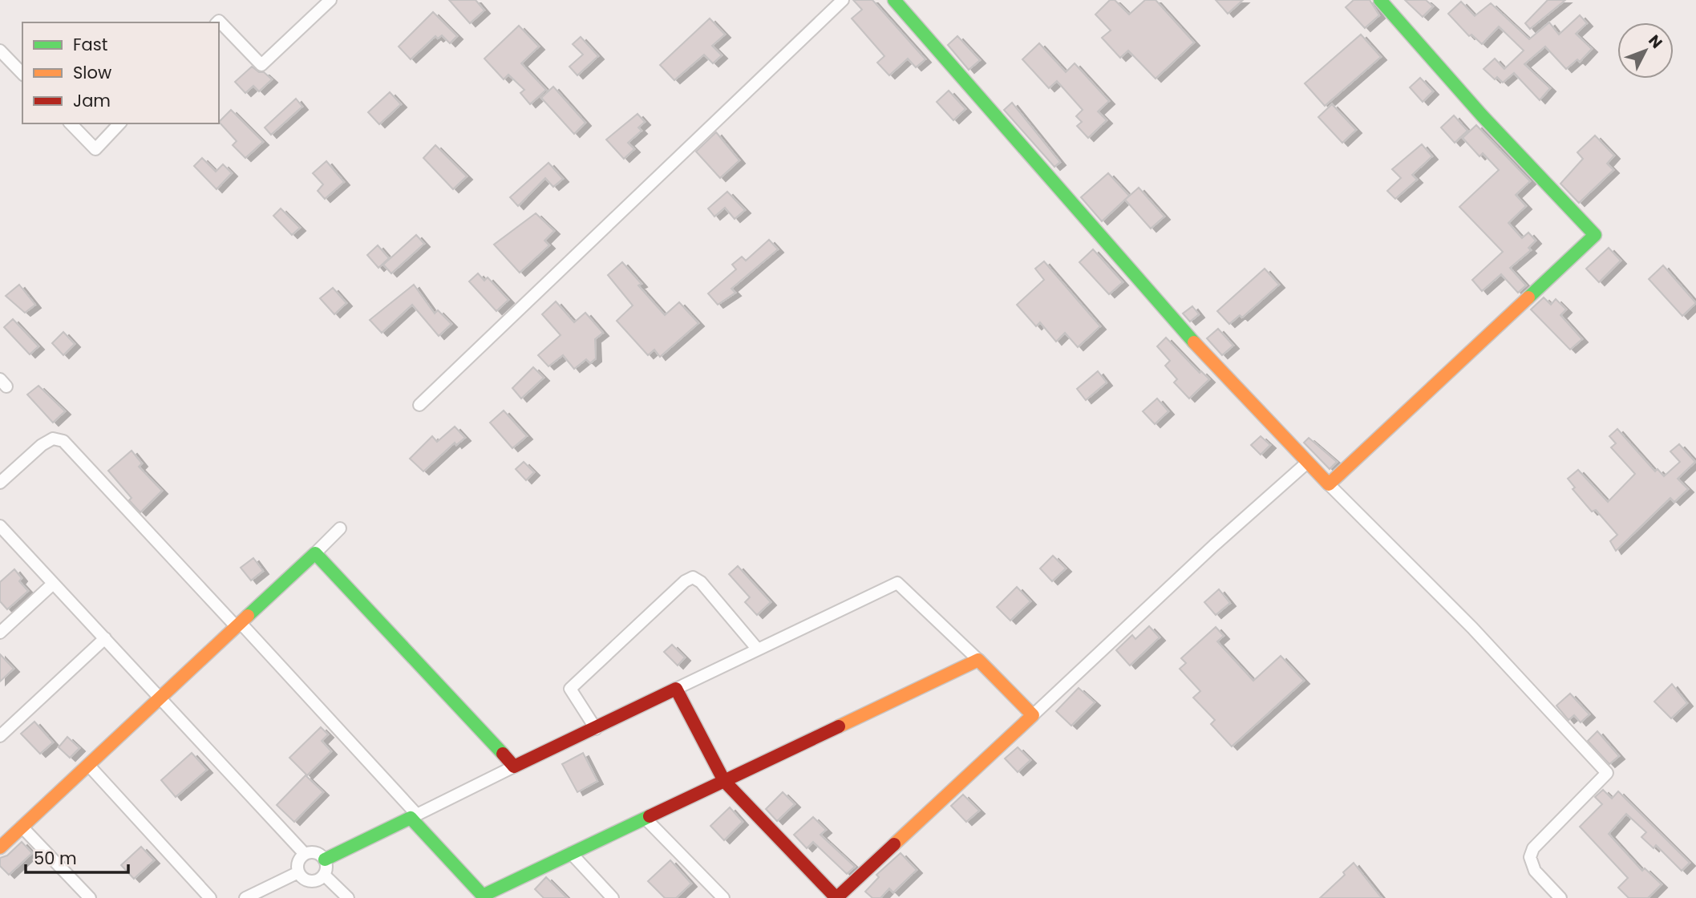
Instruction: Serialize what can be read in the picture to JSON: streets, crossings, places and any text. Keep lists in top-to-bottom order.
{
  "legend": ["Fast", "Slow", "Jam"],
  "scale_bar": "50 m",
  "north": "top right"
}
